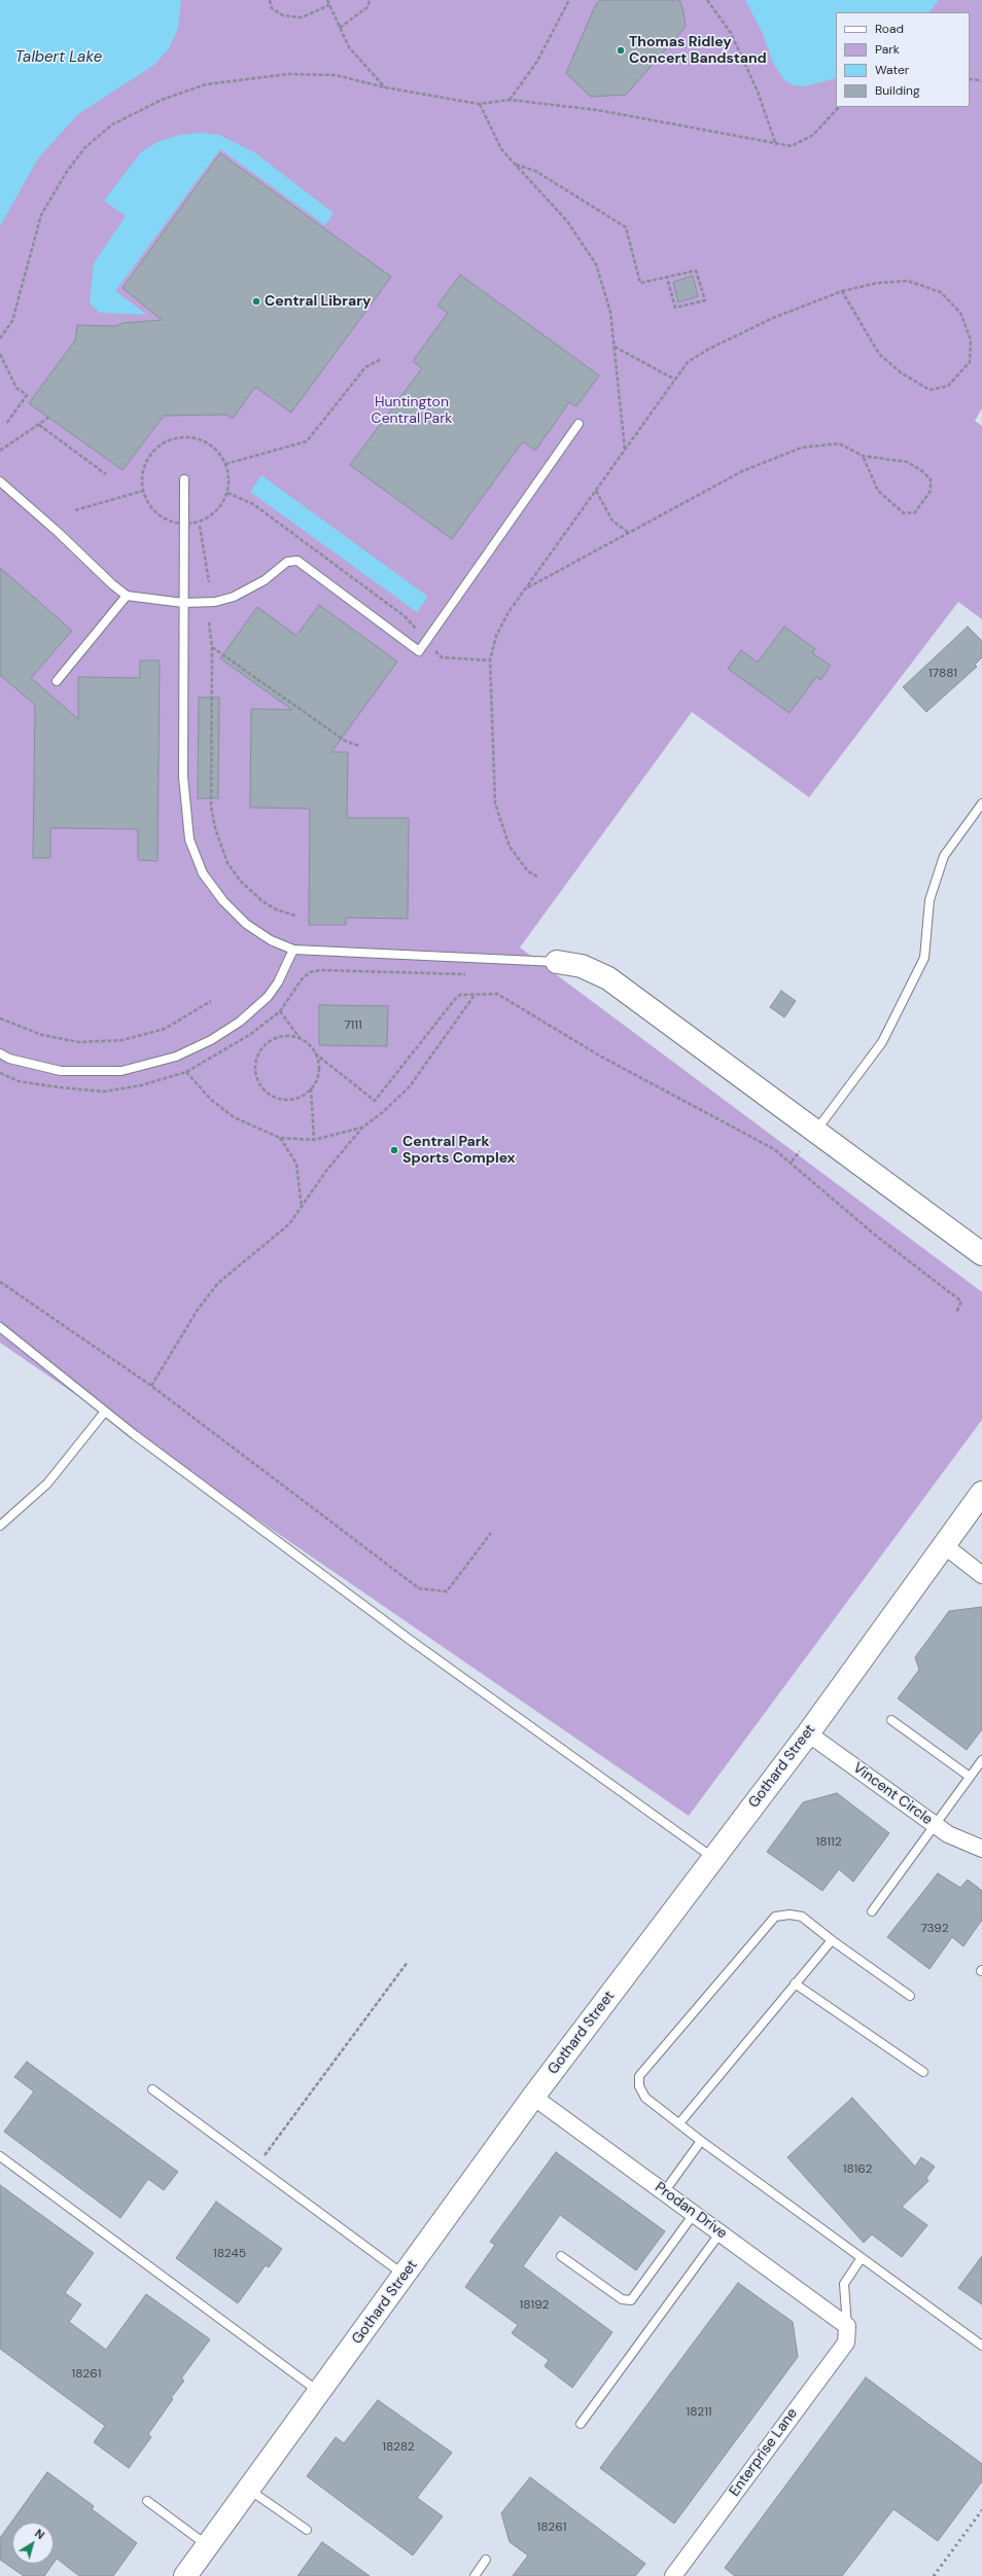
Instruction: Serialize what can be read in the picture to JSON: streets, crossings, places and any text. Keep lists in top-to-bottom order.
{
  "streets": {
    "street": [
      "Gothard Street",
      "Vincent Circle",
      "Prodan Drive",
      "Enterprise Lane"
    ]
  },
  "crossings": [
    ["Gothard Street", "Vincent Circle"],
    ["Gothard Street", "Prodan Drive"],
    ["Prodan Drive", "Enterprise Lane"]
  ],
  "water": ["Talbert Lake"],
  "parks": ["Huntington Central Park"],
  "places": ["Thomas Ridley Concert Bandstand", "Central Library", "Central Park Sports Complex"],
  "house_numbers": [
    "17881",
    "7111",
    "18112",
    "7392",
    "18162",
    "18245",
    "18192",
    "18261",
    "18211",
    "18282",
    "18261"
  ],
  "legend": [
    "Road",
    "Park",
    "Water",
    "Building"
  ],
  "north": "top right"
}
